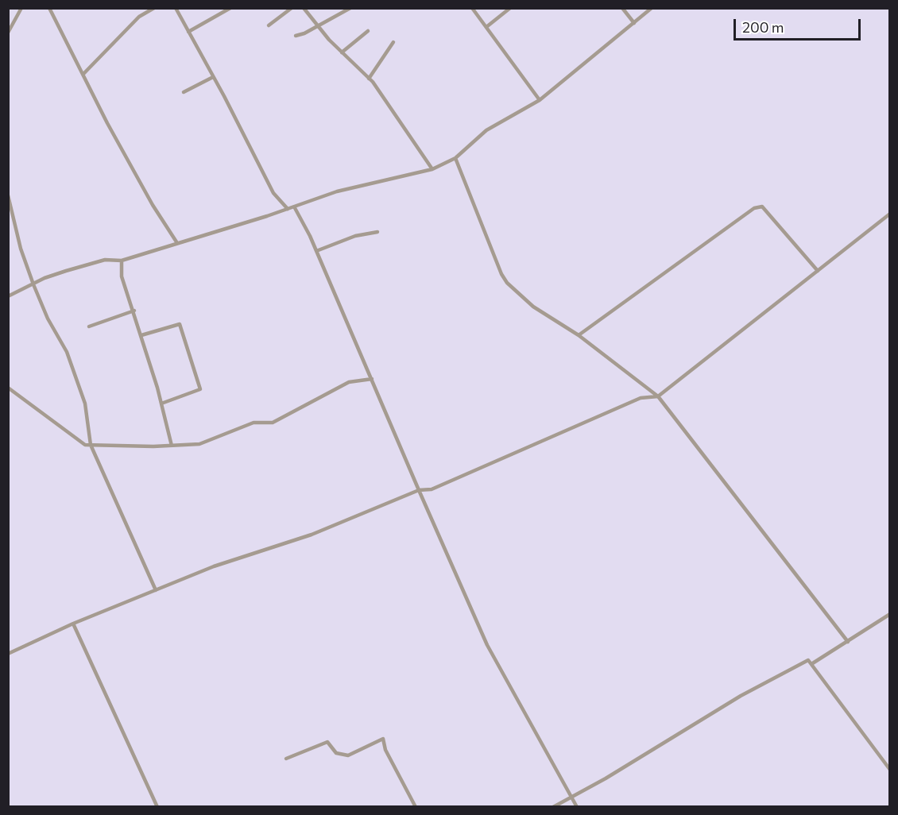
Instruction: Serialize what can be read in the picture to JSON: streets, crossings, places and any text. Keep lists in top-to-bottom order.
{
  "scale_bar": "200 m"
}
